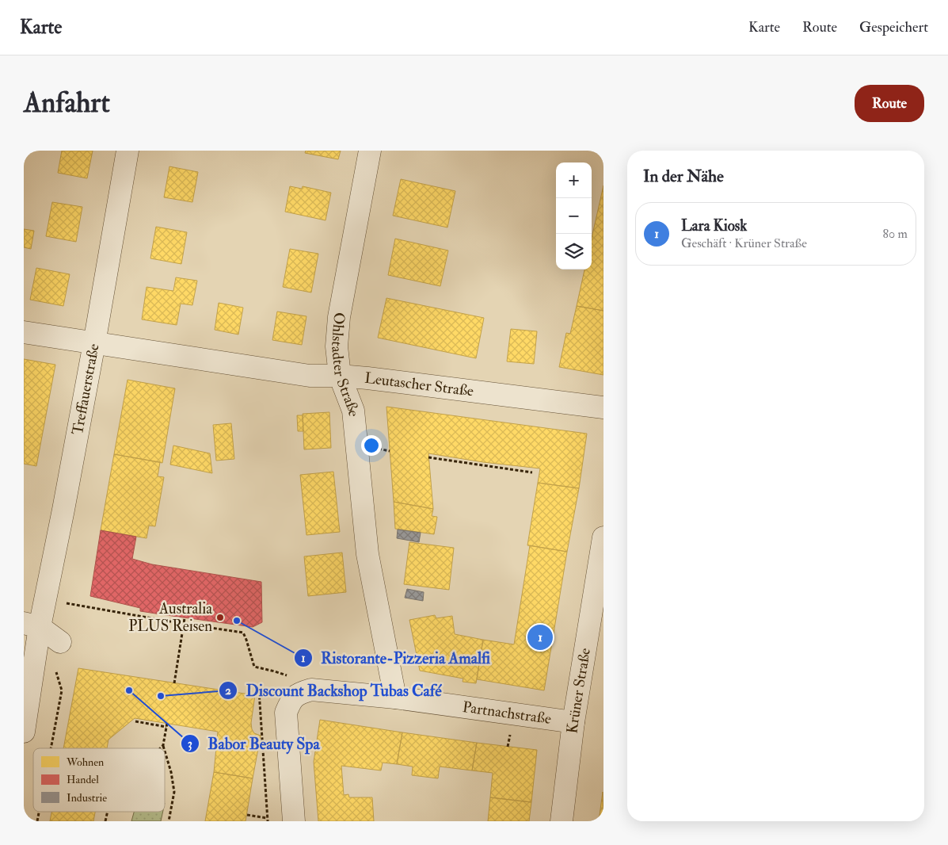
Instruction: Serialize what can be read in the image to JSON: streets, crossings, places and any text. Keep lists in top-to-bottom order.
{
  "streets": {
    "street": [
      "Ohlstadter Straße",
      "Leutascher Straße",
      "Treffauerstraße",
      "Krüner Straße",
      "Partnachstraße"
    ]
  },
  "crossings": [
    ["Ohlstadter Straße", "Leutascher Straße"],
    ["Ohlstadter Straße", "Partnachstraße"],
    ["Leutascher Straße", "Treffauerstraße"],
    ["Krüner Straße", "Partnachstraße"]
  ],
  "places": [
    "Australia PLUS Reisen",
    "Ristorante-Pizzeria Amalfi",
    "Babor Beauty Spa",
    "Discount Backshop Tubas Café"
  ],
  "legend": ["Wohnen", "Handel", "Industrie"],
  "page": {
    "header": "Karte",
    "nav": ["Karte", "Route", "Gespeichert"],
    "buttons": "Route",
    "title": "Anfahrt",
    "heading": "In der Nähe",
    "map_buttons": ["+", "−"],
    "list": [
      {
        "mark": "1",
        "name": "Lara Kiosk",
        "note": "Geschäft · Krüner Straße",
        "value": "80 m"
      }
    ],
    "pins": "1"
  }
}
